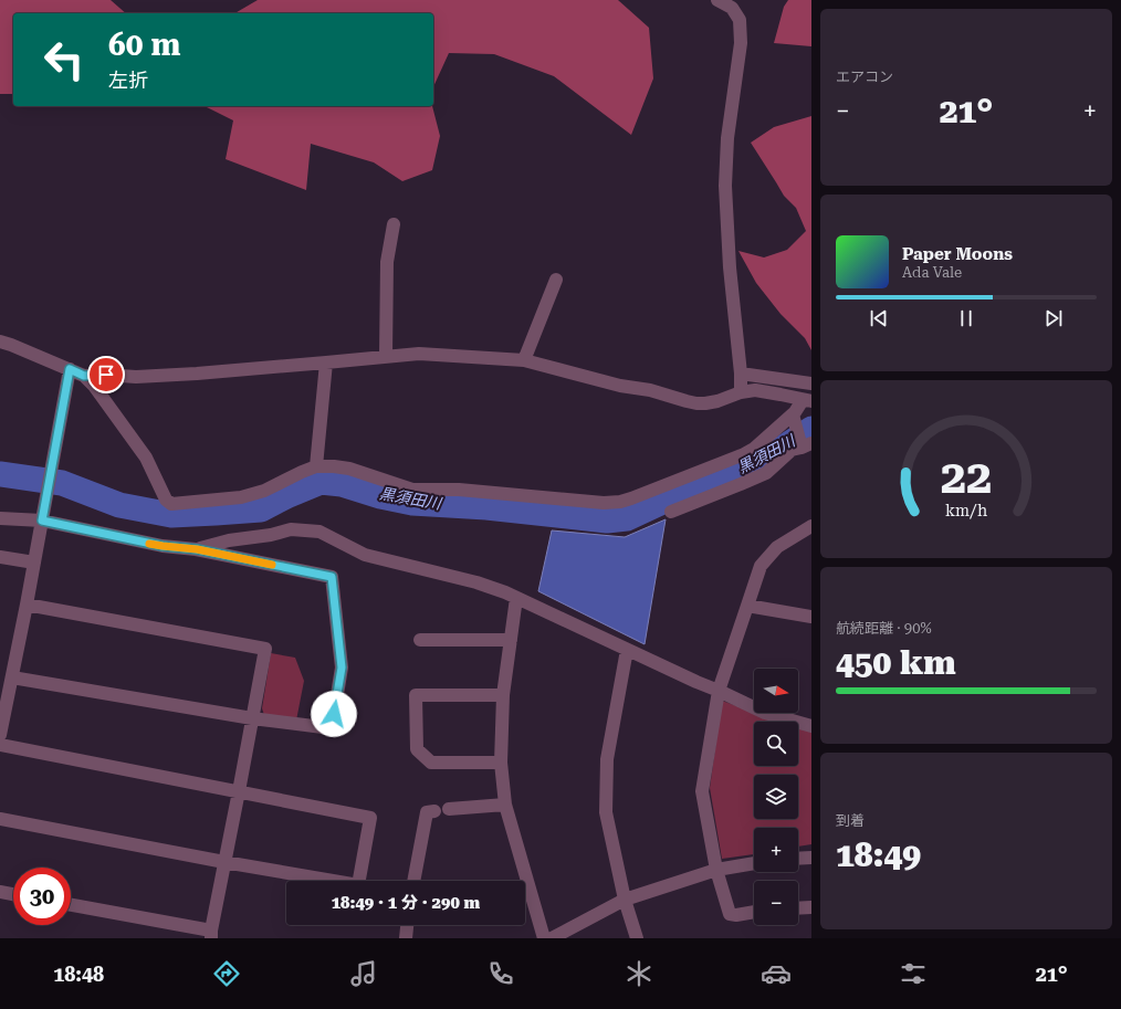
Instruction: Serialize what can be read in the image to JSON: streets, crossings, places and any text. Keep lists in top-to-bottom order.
{
  "water": ["黒須田川"],
  "north": "right",
  "page": {
    "tile": [
      "エアコン",
      ["航続距離 · 90%", "450 km"],
      ["到着", "18:49"]
    ],
    "turn": ["60 m", "左折"],
    "heat": ["−", "21°", "+"],
    "song": ["Paper Moons", "Ada Vale"],
    "map_buttons": ["+", "−"],
    "limit": "30",
    "trip": "18:49 · 1 分 · 290 m",
    "tabs": ["18:48", "21°"],
    "gauge": ["22", "km/h"]
  }
}
